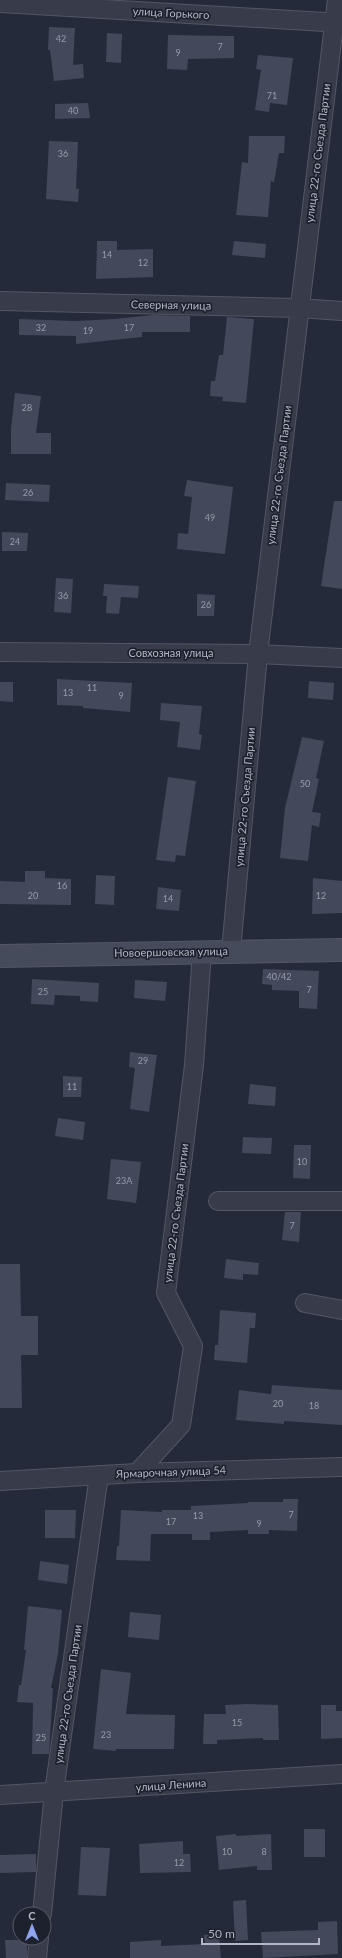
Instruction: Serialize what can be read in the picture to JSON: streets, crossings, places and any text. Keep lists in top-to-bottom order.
{
  "streets": {
    "main road": ["Новоершовская улица"],
    "street": [
      "улица Горького",
      "улица 22-го Съезда Партии",
      "Северная улица",
      "Совхозная улица",
      "Ярмарочная улица 54",
      "улица Ленина"
    ]
  },
  "crossings": [
    ["улица Горького", "улица 22-го Съезда Партии"],
    ["улица 22-го Съезда Партии", "Северная улица"],
    ["улица 22-го Съезда Партии", "Совхозная улица"],
    ["улица 22-го Съезда Партии", "Новоершовская улица"],
    ["улица 22-го Съезда Партии", "Ярмарочная улица 54"],
    ["улица 22-го Съезда Партии", "улица Ленина"]
  ],
  "house_numbers": [
    "42",
    "7",
    "9",
    "71",
    "40",
    "36",
    "14",
    "12",
    "32",
    "17",
    "19",
    "28",
    "26",
    "49",
    "24",
    "36",
    "26",
    "11",
    "13",
    "9",
    "50",
    "16",
    "20",
    "12",
    "14",
    "40/42",
    "7",
    "25",
    "29",
    "11",
    "10",
    "23А",
    "7",
    "20",
    "18",
    "7",
    "13",
    "17",
    "9",
    "15",
    "23",
    "25",
    "10",
    "8",
    "12"
  ],
  "scale_bar": "50 m",
  "north": "top"
}
